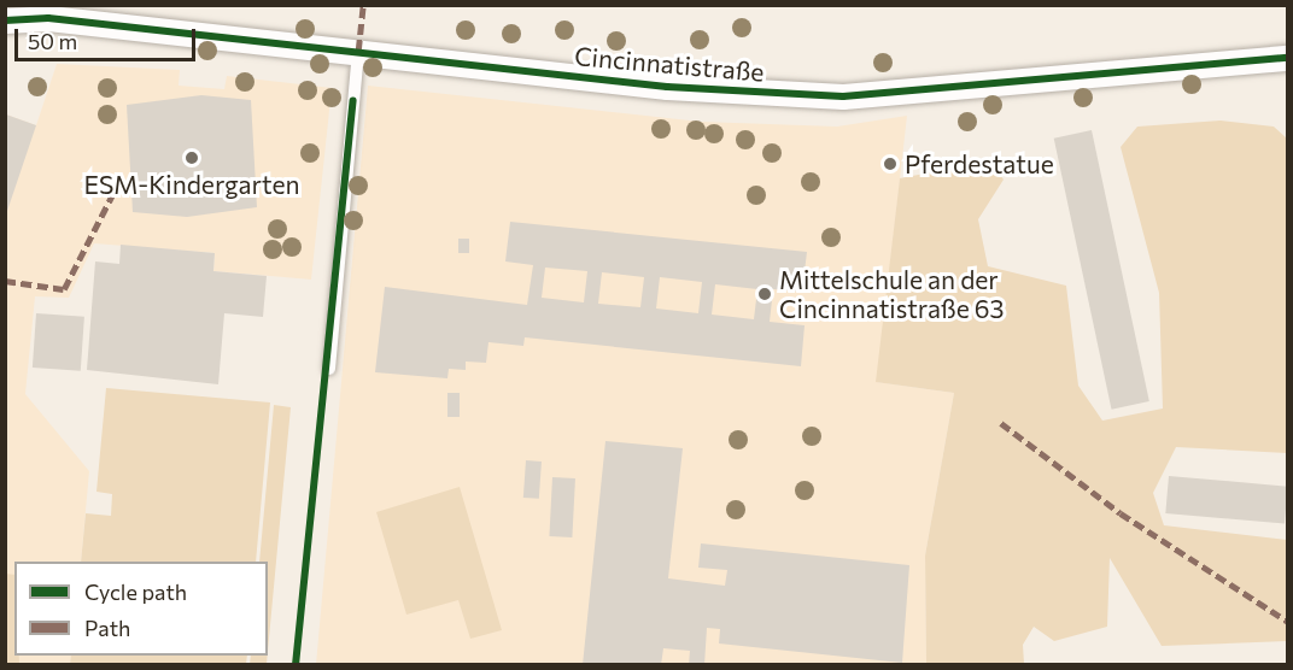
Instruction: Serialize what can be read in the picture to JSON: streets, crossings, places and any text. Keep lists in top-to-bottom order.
{
  "streets": {
    "street": ["Cincinnatistraße"]
  },
  "places": ["ESM-Kindergarten", "Pferdestatue", "Mittelschule an der Cincinnatistraße 63"],
  "legend": ["Cycle path", "Path"],
  "scale_bar": "50 m"
}
